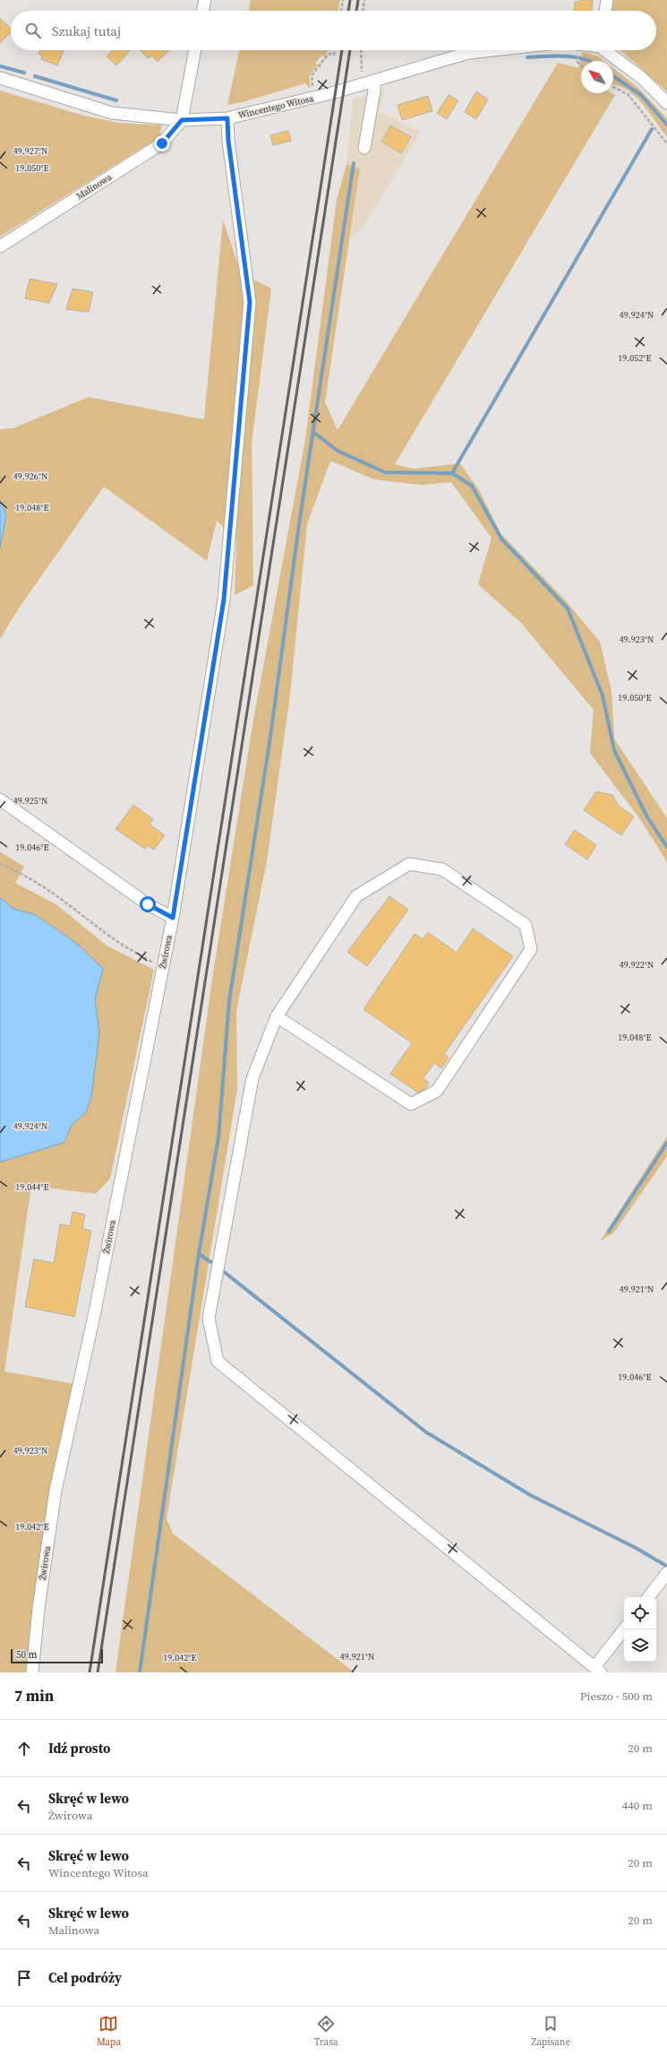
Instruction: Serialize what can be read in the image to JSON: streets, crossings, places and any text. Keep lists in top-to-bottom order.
{
  "streets": {
    "street": ["Wincentego Witosa", "Malinowa", "Żwirowa"]
  },
  "crossings": [
    ["Wincentego Witosa", "Malinowa"],
    ["Wincentego Witosa", "Żwirowa"]
  ],
  "scale_bar": "50 m",
  "north": "top left",
  "page": {
    "search": "Szukaj tutaj",
    "scale": "50 m",
    "heading": ["7 min", "Pieszo · 500 m"],
    "list": [
      ["Idź prosto", "20 m"],
      ["Skręć w lewo", "Żwirowa", "440 m"],
      ["Skręć w lewo", "Wincentego Witosa", "20 m"],
      ["Skręć w lewo", "Malinowa", "20 m"],
      "Cel podróży"
    ],
    "nav": ["Mapa", "Trasa", "Zapisane"]
  },
  "coordinates": [
    "49.927°N",
    "19.050°E",
    "49.924°N",
    "19.052°E",
    "49.926°N",
    "19.048°E",
    "49.923°N",
    "49.925°N",
    "19.046°E",
    "49.922°N",
    "19.044°E",
    "49.921°N",
    "19.042°E"
  ]
}
